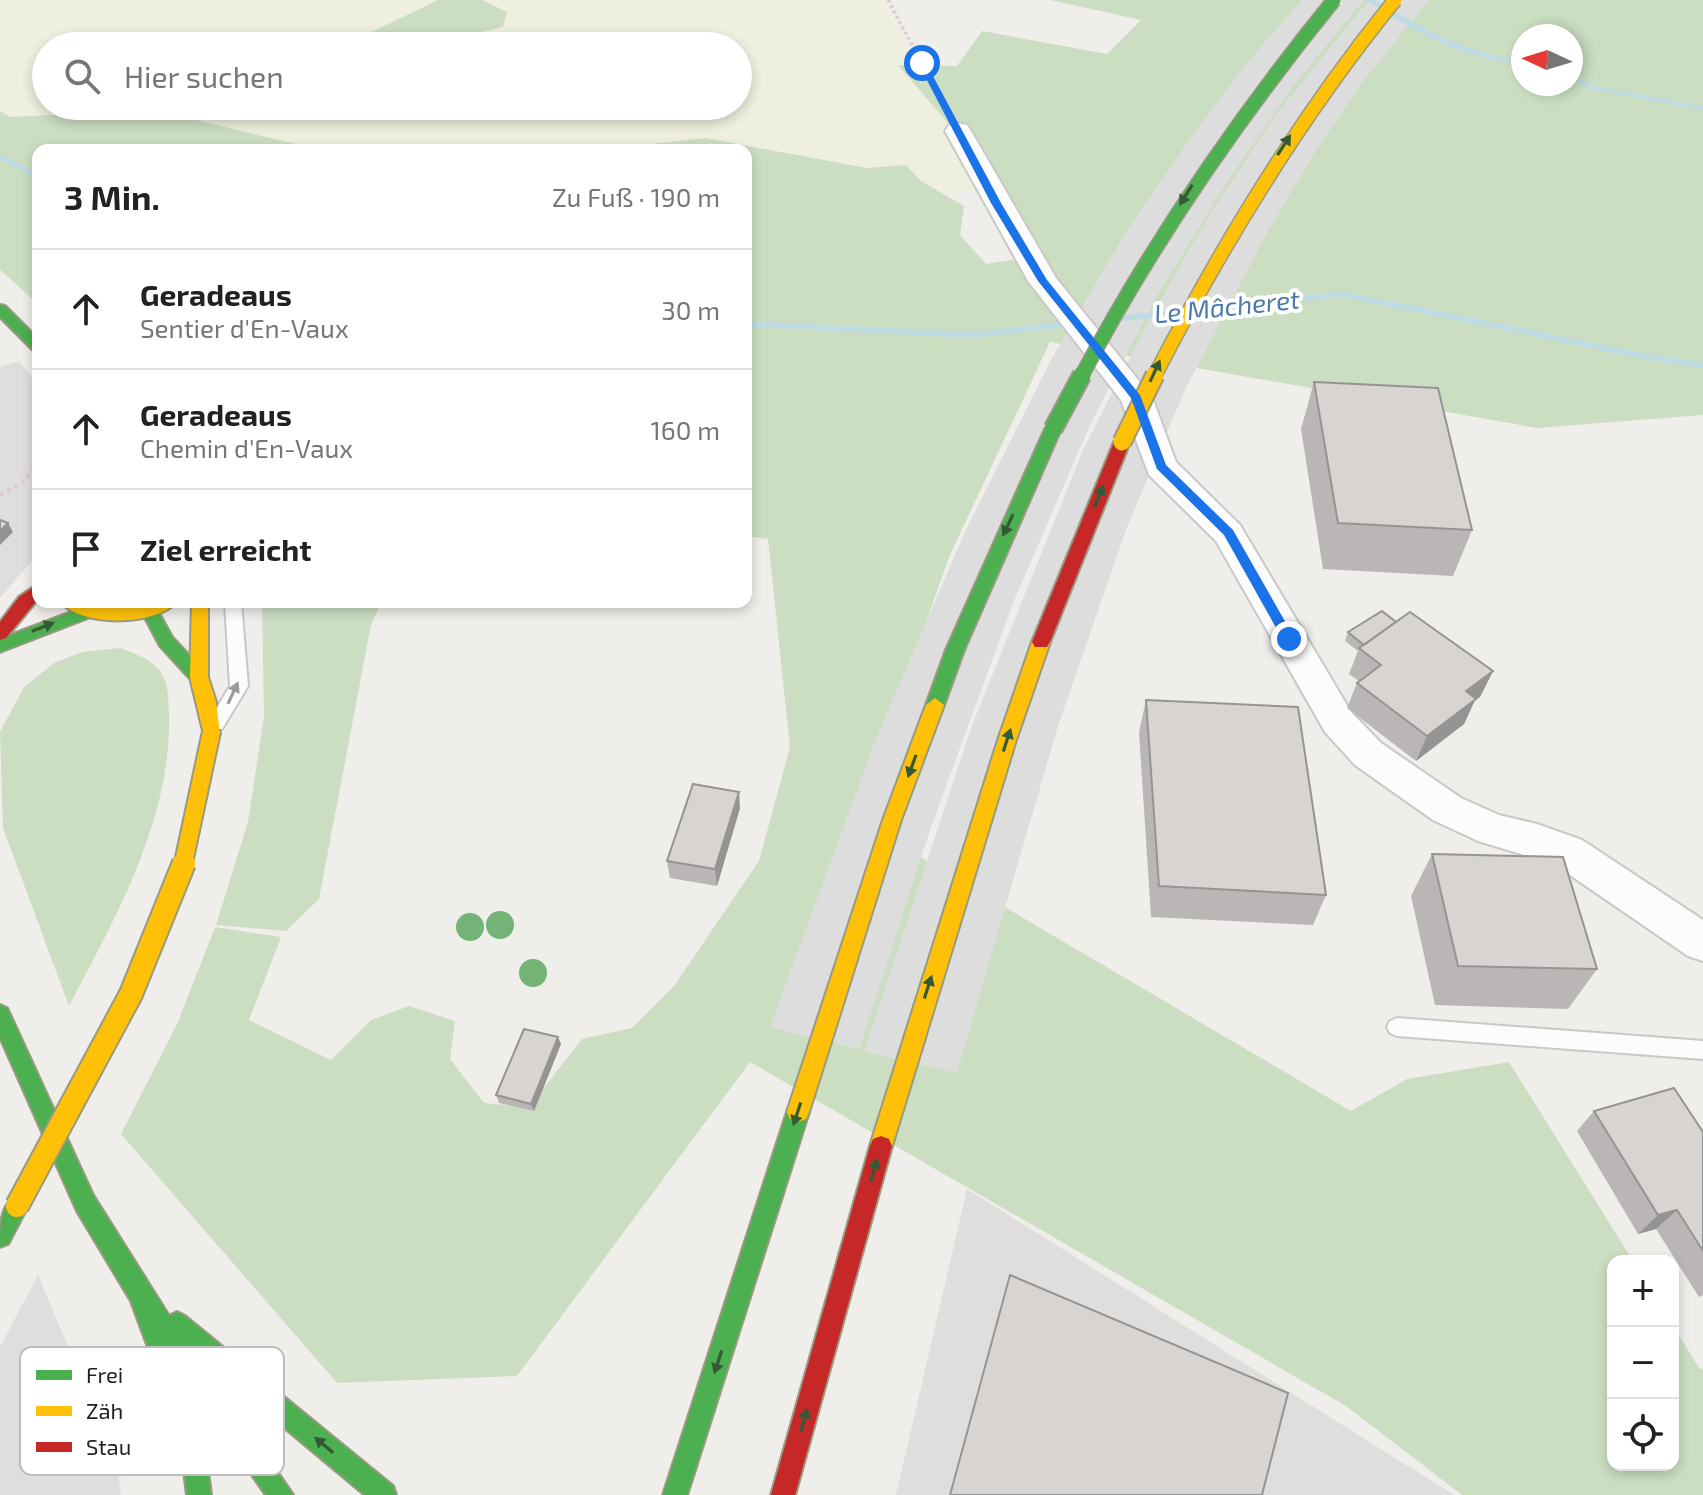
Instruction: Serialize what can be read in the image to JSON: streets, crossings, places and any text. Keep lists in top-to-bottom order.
{
  "water": ["Le Mâcheret"],
  "legend": ["Frei", "Zäh", "Stau"],
  "north": "left",
  "page": {
    "search": "Hier suchen",
    "heading": ["3 Min.", "Zu Fuß · 190 m"],
    "list": [
      ["Geradeaus", "Sentier d'En-Vaux", "30 m"],
      ["Geradeaus", "Chemin d'En-Vaux", "160 m"],
      "Ziel erreicht"
    ],
    "map_buttons": ["+", "−"]
  }
}
